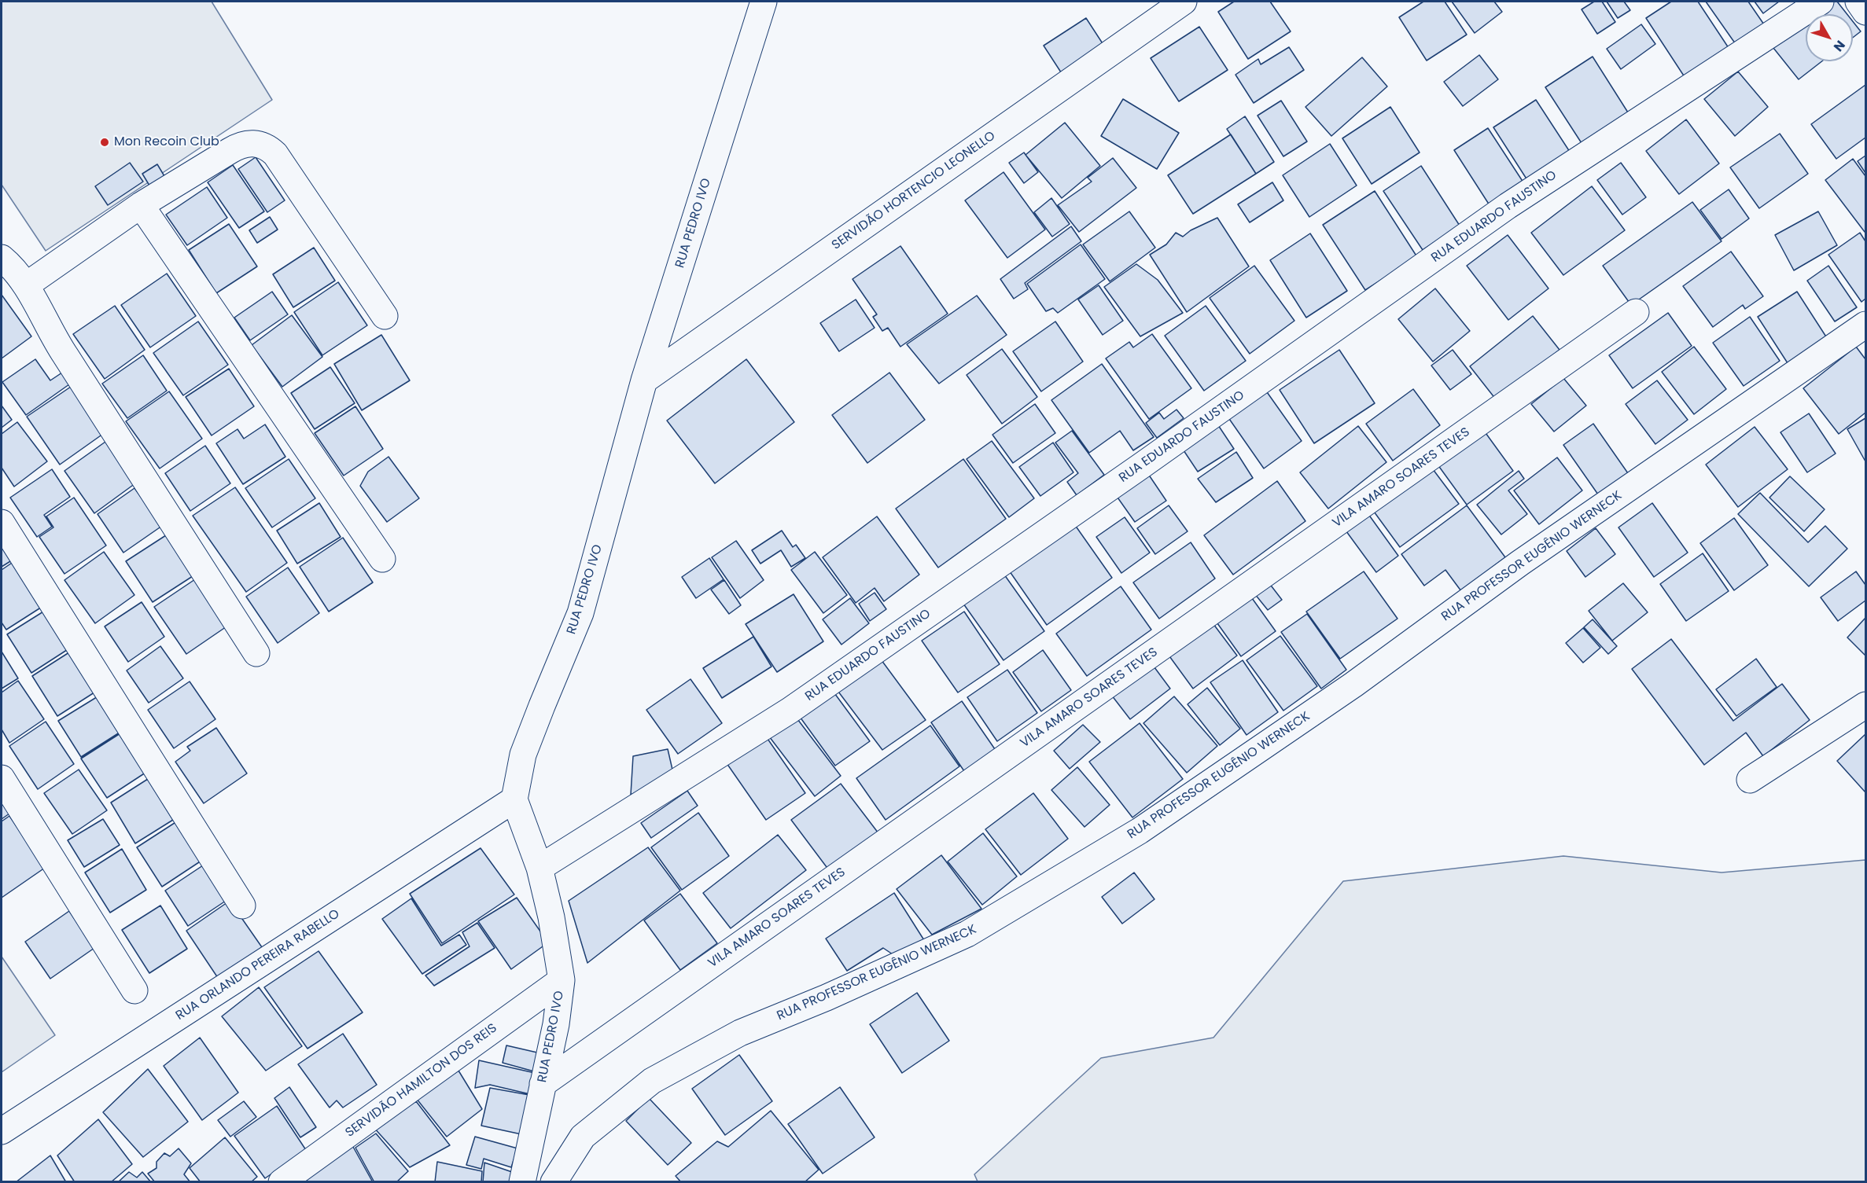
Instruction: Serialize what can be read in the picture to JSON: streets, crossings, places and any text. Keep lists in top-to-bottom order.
{
  "streets": {
    "street": [
      "SERVIDÃO HORTENCIO LEONELLO",
      "RUA EDUARDO FAUSTINO",
      "RUA PEDRO IVO",
      "VILA AMARO SOARES TEVES",
      "RUA PROFESSOR EUGÊNIO WERNECK",
      "RUA ORLANDO PEREIRA RABELLO",
      "SERVIDÃO HAMILTON DOS REIS"
    ]
  },
  "crossings": [
    ["SERVIDÃO HORTENCIO LEONELLO", "RUA PEDRO IVO"],
    ["RUA EDUARDO FAUSTINO", "RUA PEDRO IVO"],
    ["RUA PEDRO IVO", "VILA AMARO SOARES TEVES"],
    ["RUA PEDRO IVO", "RUA ORLANDO PEREIRA RABELLO"],
    ["RUA PEDRO IVO", "SERVIDÃO HAMILTON DOS REIS"]
  ],
  "places": ["Mon Recoin Club"],
  "north": "bottom right"
}
